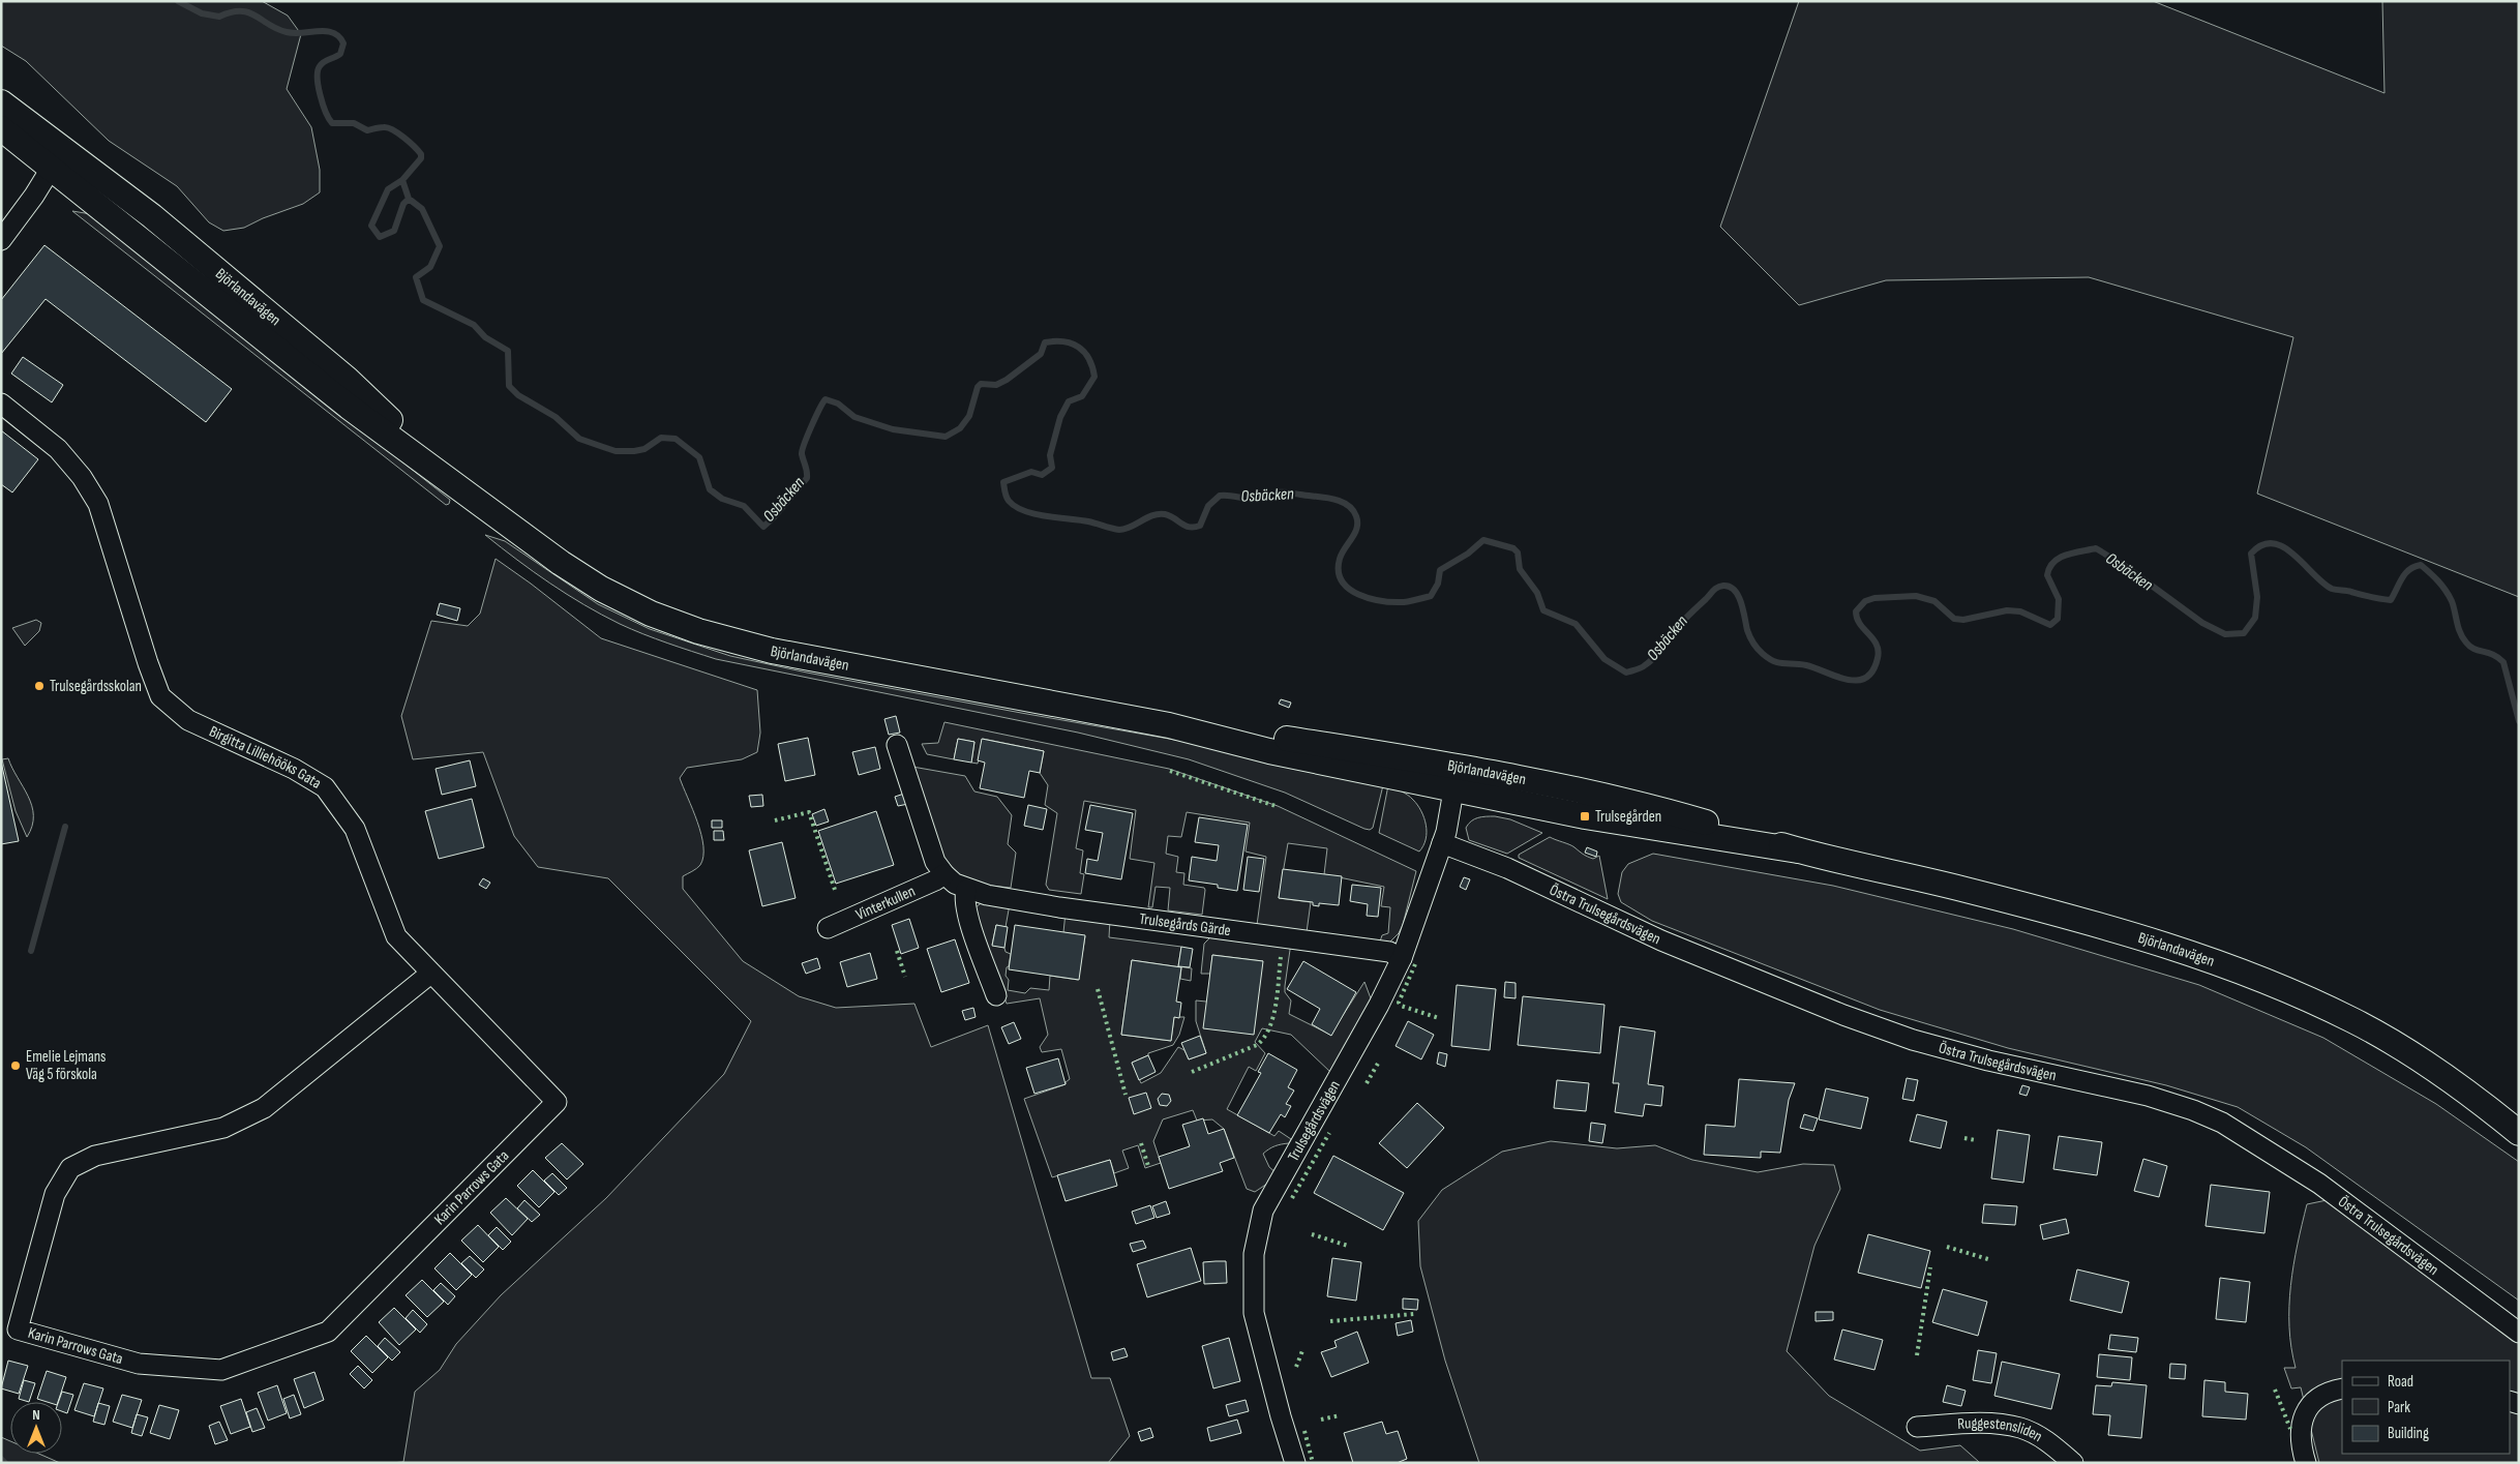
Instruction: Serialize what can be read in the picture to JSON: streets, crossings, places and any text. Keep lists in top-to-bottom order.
{
  "streets": {
    "street": [
      "Björlandavägen",
      "Birgitta Lilliehööks Gata",
      "Vinterkullen",
      "Östra Trulsegårdsvägen",
      "Trulsegårds Gärde",
      "Trulsegårdsvägen",
      "Karin Parrows Gata",
      "Ruggestensliden"
    ]
  },
  "crossings": [
    ["Björlandavägen", "Trulsegårdsvägen"],
    ["Birgitta Lilliehööks Gata", "Karin Parrows Gata"],
    ["Vinterkullen", "Trulsegårds Gärde"],
    ["Östra Trulsegårdsvägen", "Trulsegårdsvägen"],
    ["Trulsegårds Gärde", "Trulsegårdsvägen"]
  ],
  "water": ["Osbäcken"],
  "places": {
    "other": ["Trulsegårdsskolan", "Emelie Lejmans Väg 5 förskola"],
    "transit": ["Trulsegården"]
  },
  "legend": ["Road", "Park", "Building"],
  "north": "top"
}
